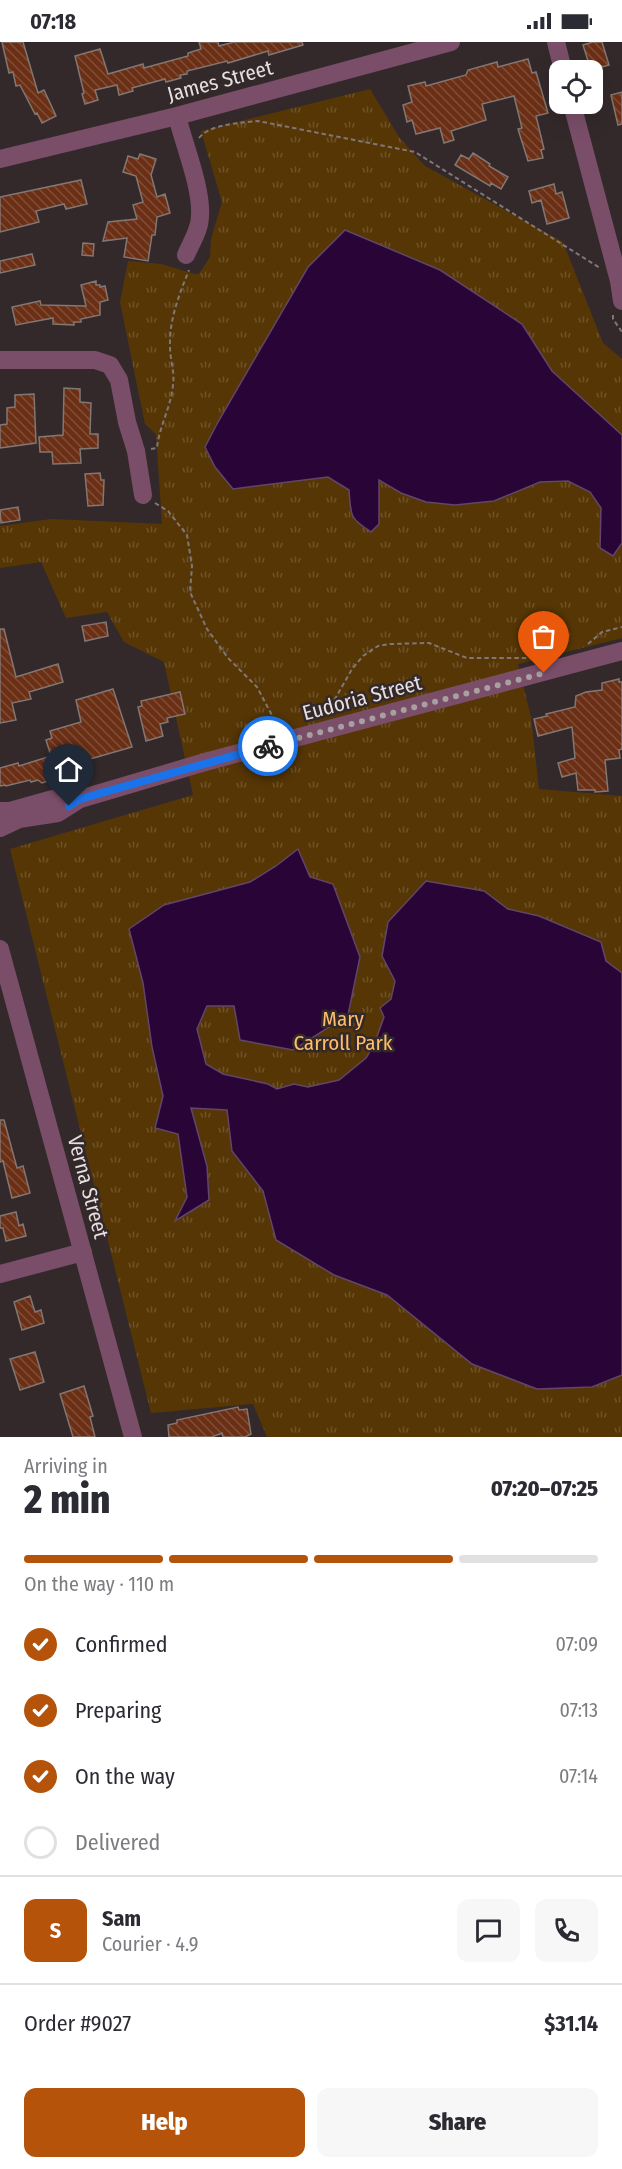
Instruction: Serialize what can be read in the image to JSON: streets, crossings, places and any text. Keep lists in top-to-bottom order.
{
  "streets": {
    "street": ["James Street", "Eudoria Street", "Verna Street"]
  },
  "parks": ["Mary Carroll Park"],
  "page": {
    "status": "07:18",
    "heading": ["2 min", "Arriving in", "07:20–07:25"],
    "panel": [
      "Sam",
      "Courier · 4.9",
      "Order #9027",
      "$31.14"
    ],
    "bar": "On the way · 110 m",
    "list": [
      ["Confirmed", "07:09"],
      ["Preparing", "07:13"],
      ["On the way", "07:14"],
      "Delivered"
    ],
    "round": "S",
    "buttons": ["Help", "Share"]
  }
}
